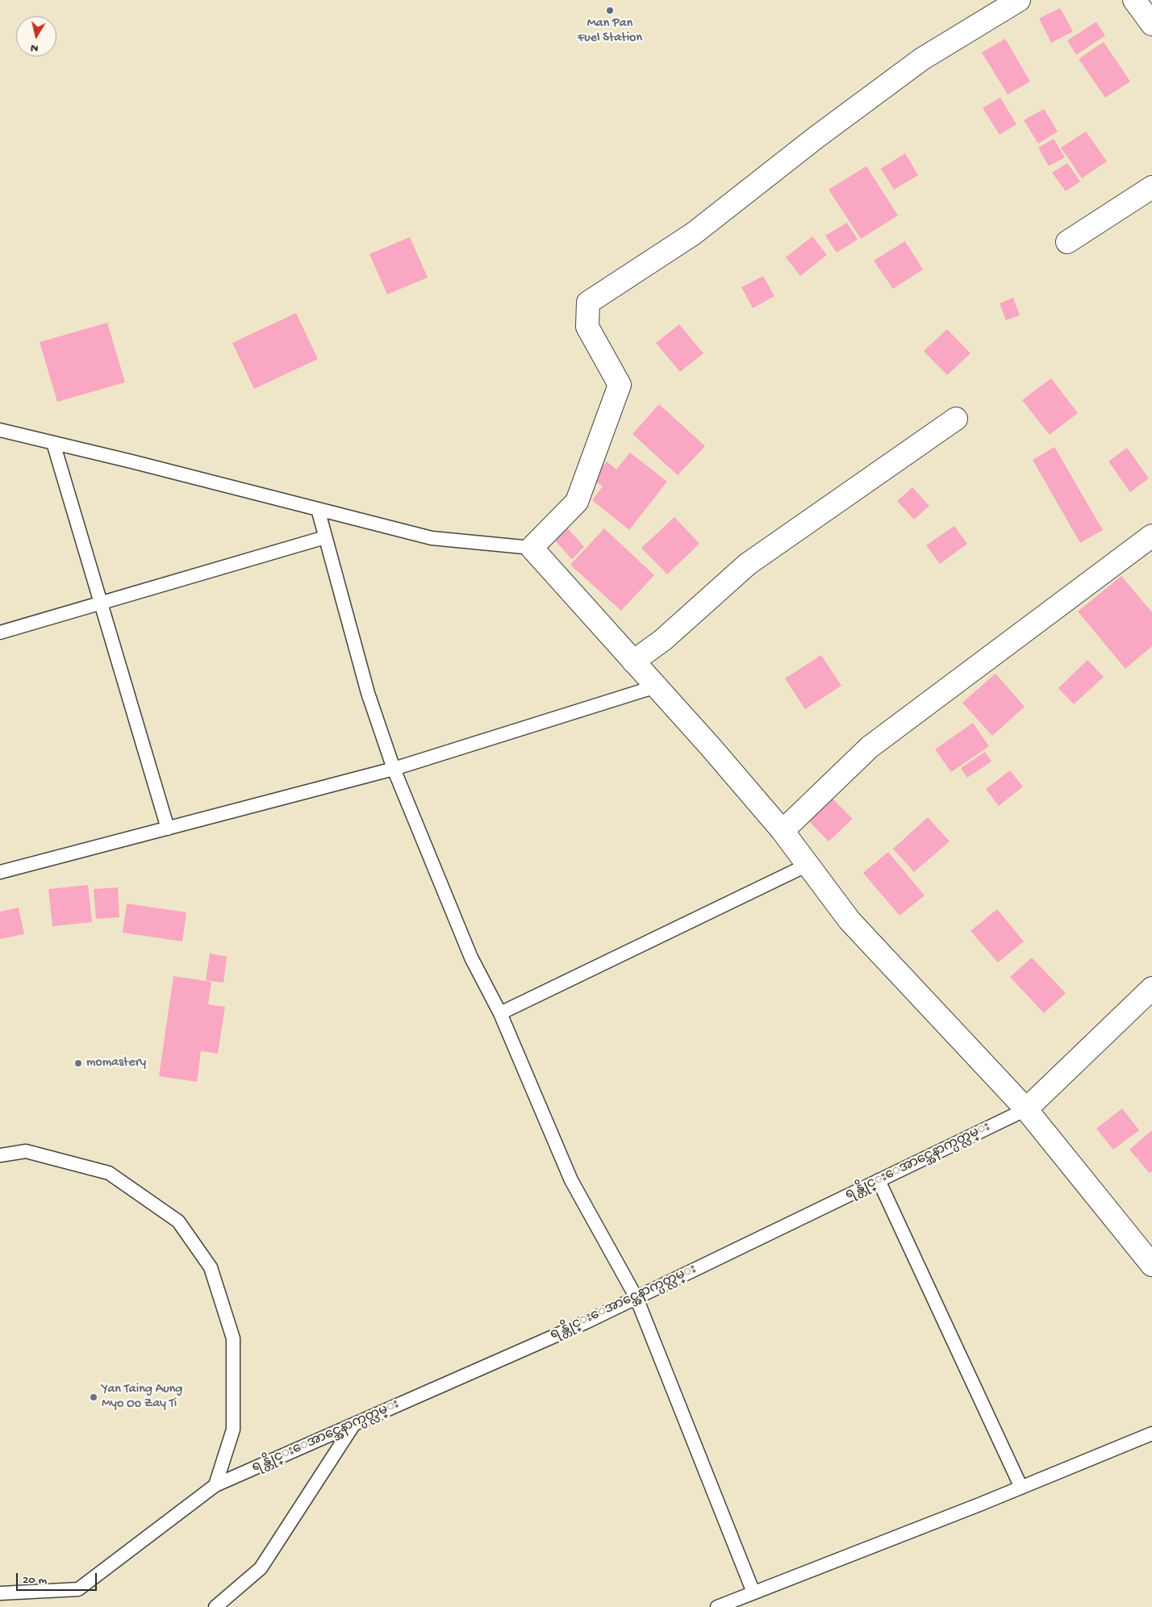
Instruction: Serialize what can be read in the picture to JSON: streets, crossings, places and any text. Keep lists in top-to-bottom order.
{
  "streets": {
    "lane": ["ရန္တိုင္းေအာင္အေနာက္ပတ္လမ္း"]
  },
  "places": ["Man Pan Fuel Station", "momastery", "Yan Taing Aung Myo Oo Zay Ti"],
  "scale_bar": "20 m",
  "north": "bottom"
}
